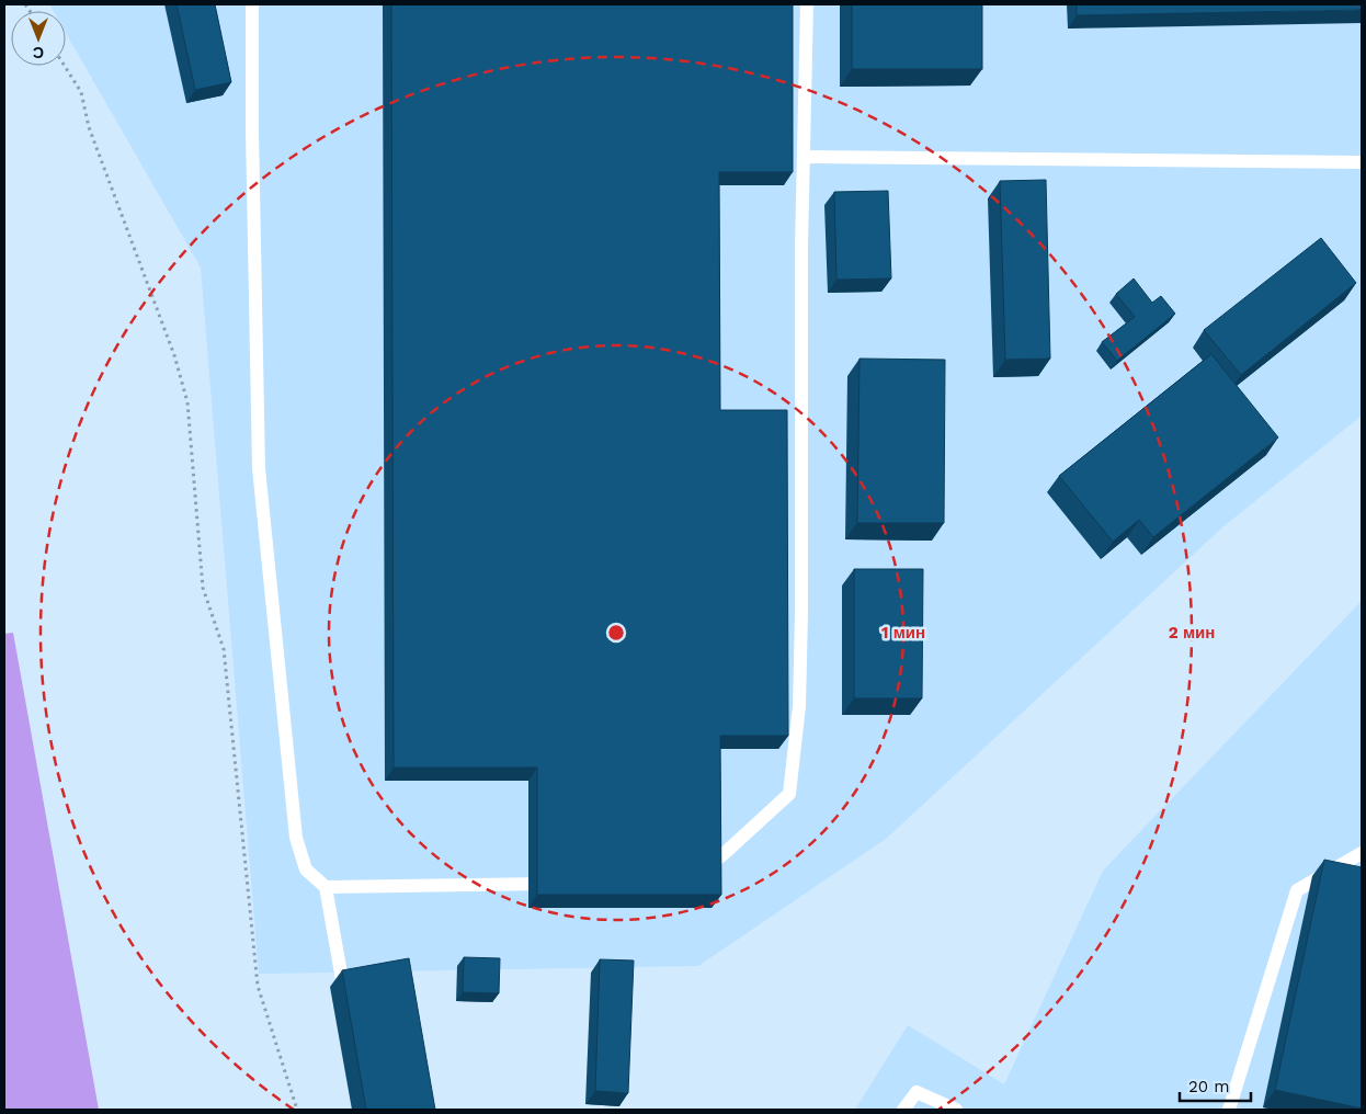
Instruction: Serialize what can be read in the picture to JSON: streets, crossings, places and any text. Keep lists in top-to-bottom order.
{
  "scale_bar": "20 m",
  "north": "bottom",
  "rings": ["1 мин", "2 мин"]
}
